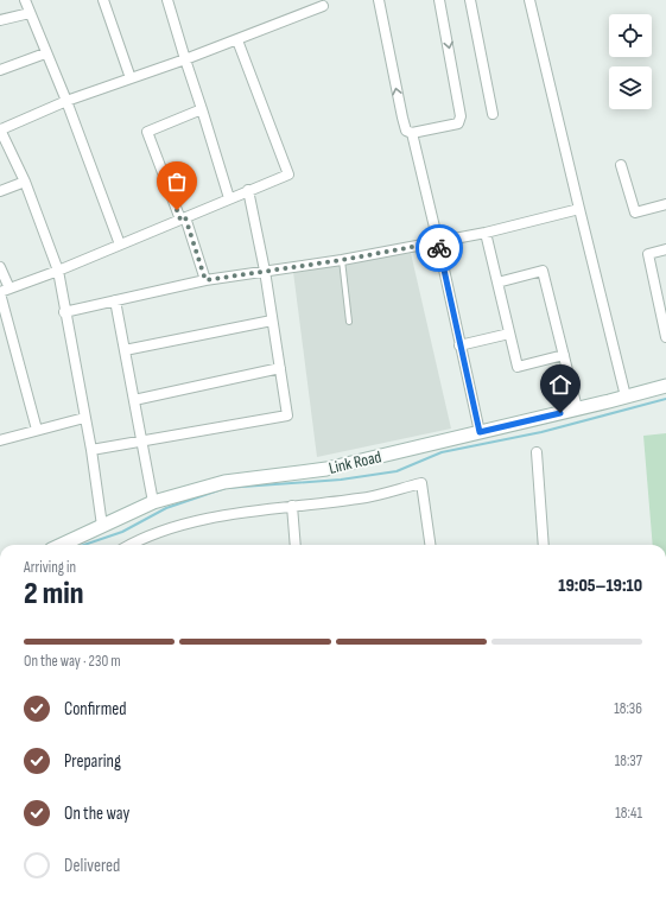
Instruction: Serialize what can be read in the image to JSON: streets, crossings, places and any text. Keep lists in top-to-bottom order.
{
  "streets": {
    "street": ["Link Road"]
  },
  "page": {
    "heading": ["2 min", "Arriving in", "19:05–19:10"],
    "bar": "On the way · 230 m",
    "list": [
      ["Confirmed", "18:36"],
      ["Preparing", "18:37"],
      ["On the way", "18:41"],
      "Delivered"
    ]
  }
}
